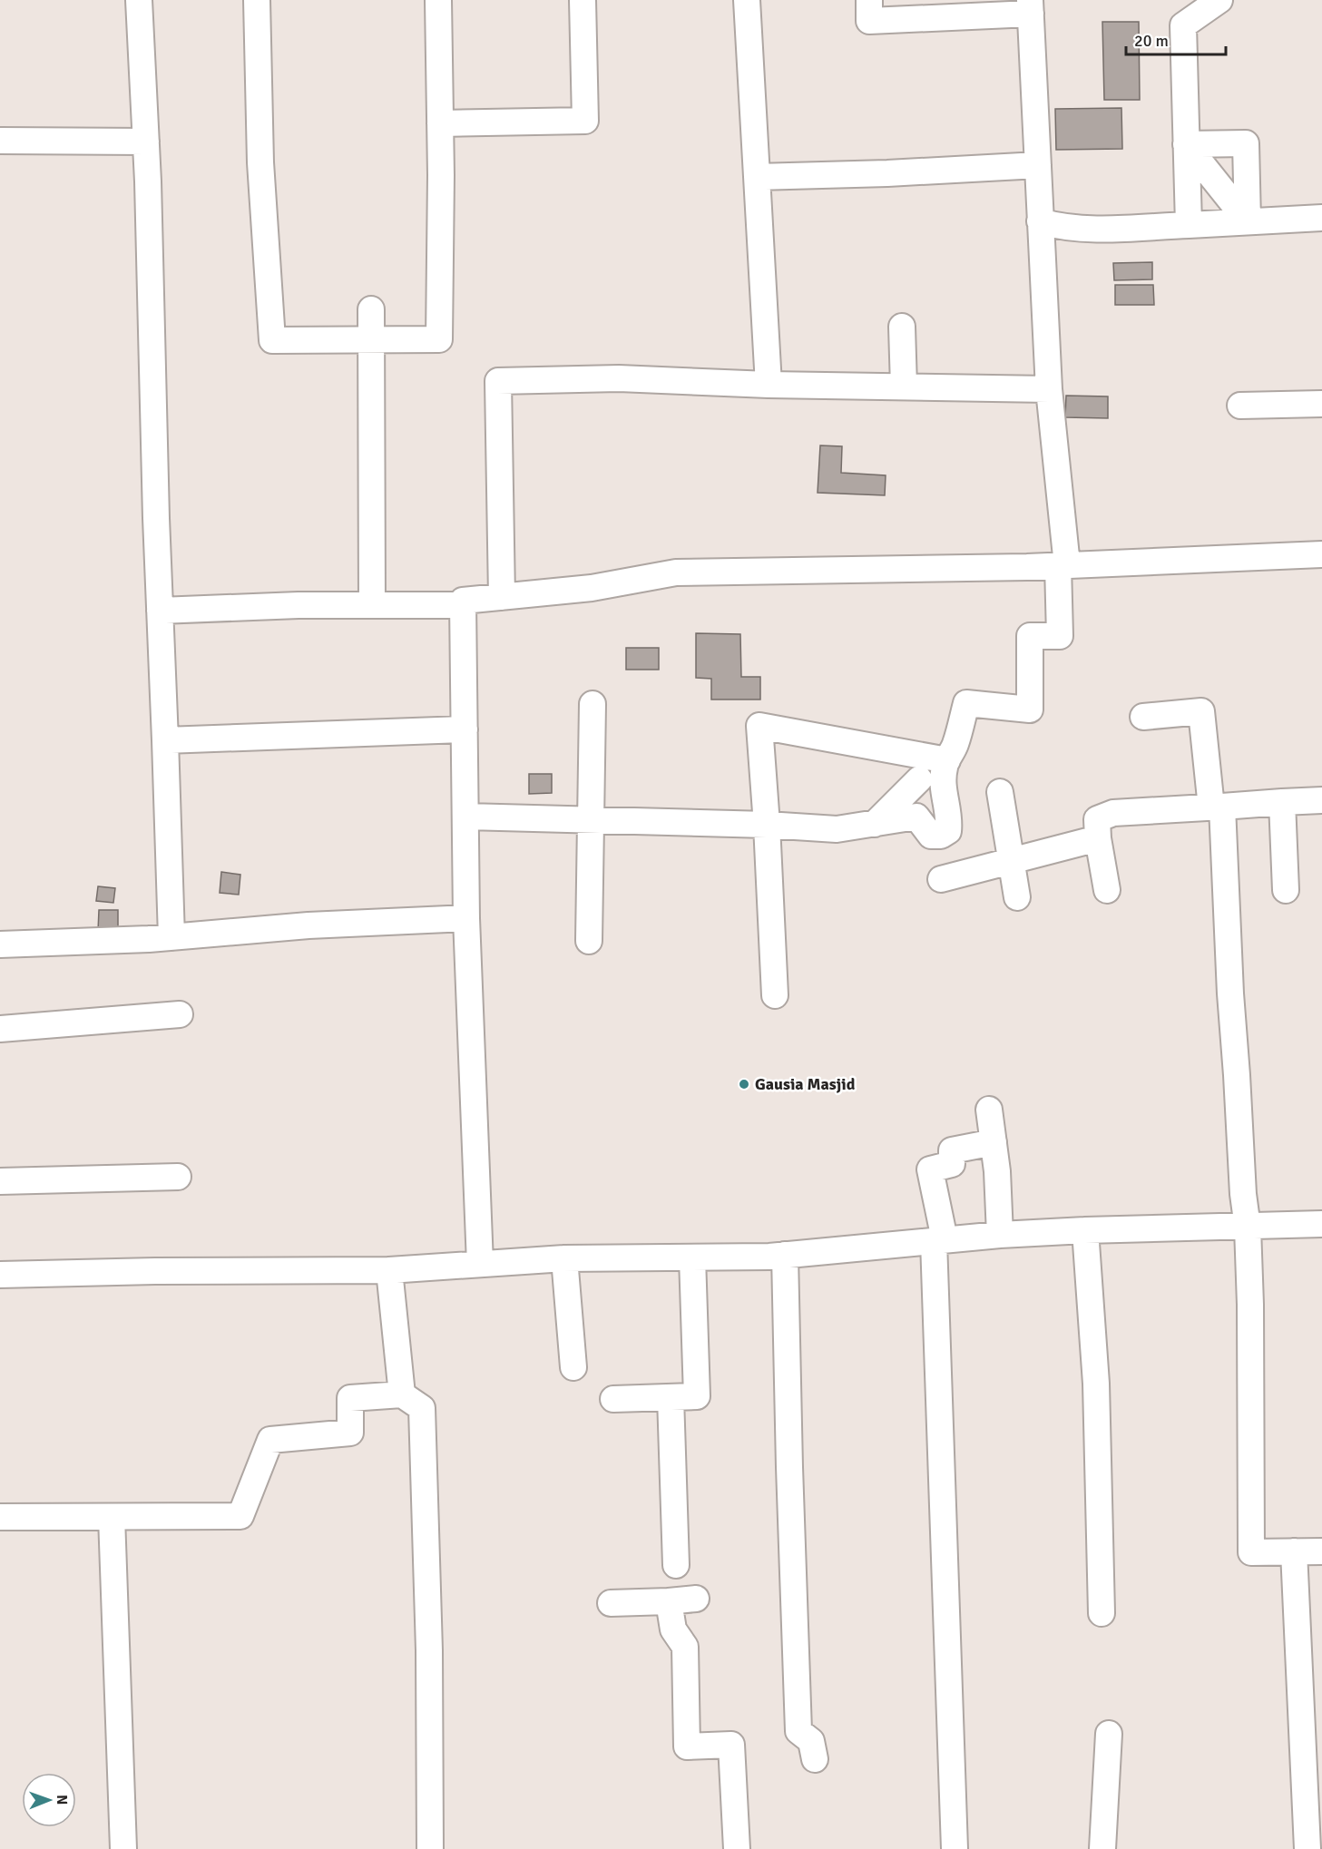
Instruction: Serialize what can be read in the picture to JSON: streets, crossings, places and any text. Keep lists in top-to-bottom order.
{
  "places": ["Gausia Masjid"],
  "scale_bar": "20 m",
  "north": "right"
}
